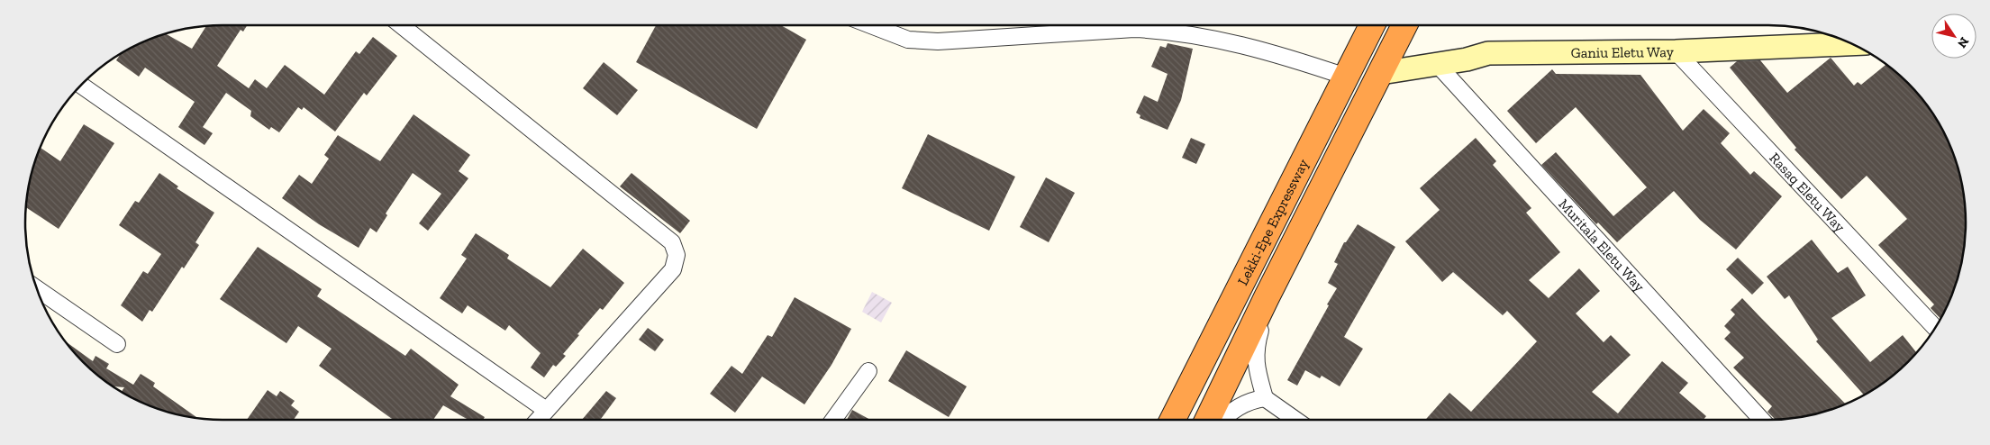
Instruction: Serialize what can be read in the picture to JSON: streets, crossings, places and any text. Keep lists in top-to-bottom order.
{
  "streets": {
    "highway": ["Lekki-Epe Expressway"],
    "street": ["Ganiu Eletu Way", "Rasaq Eletu Way", "Muritala Eletu Way"]
  },
  "crossings": [
    ["Ganiu Eletu Way", "Rasaq Eletu Way"],
    ["Ganiu Eletu Way", "Lekki-Epe Expressway"],
    ["Ganiu Eletu Way", "Muritala Eletu Way"]
  ],
  "north": "bottom right"
}
